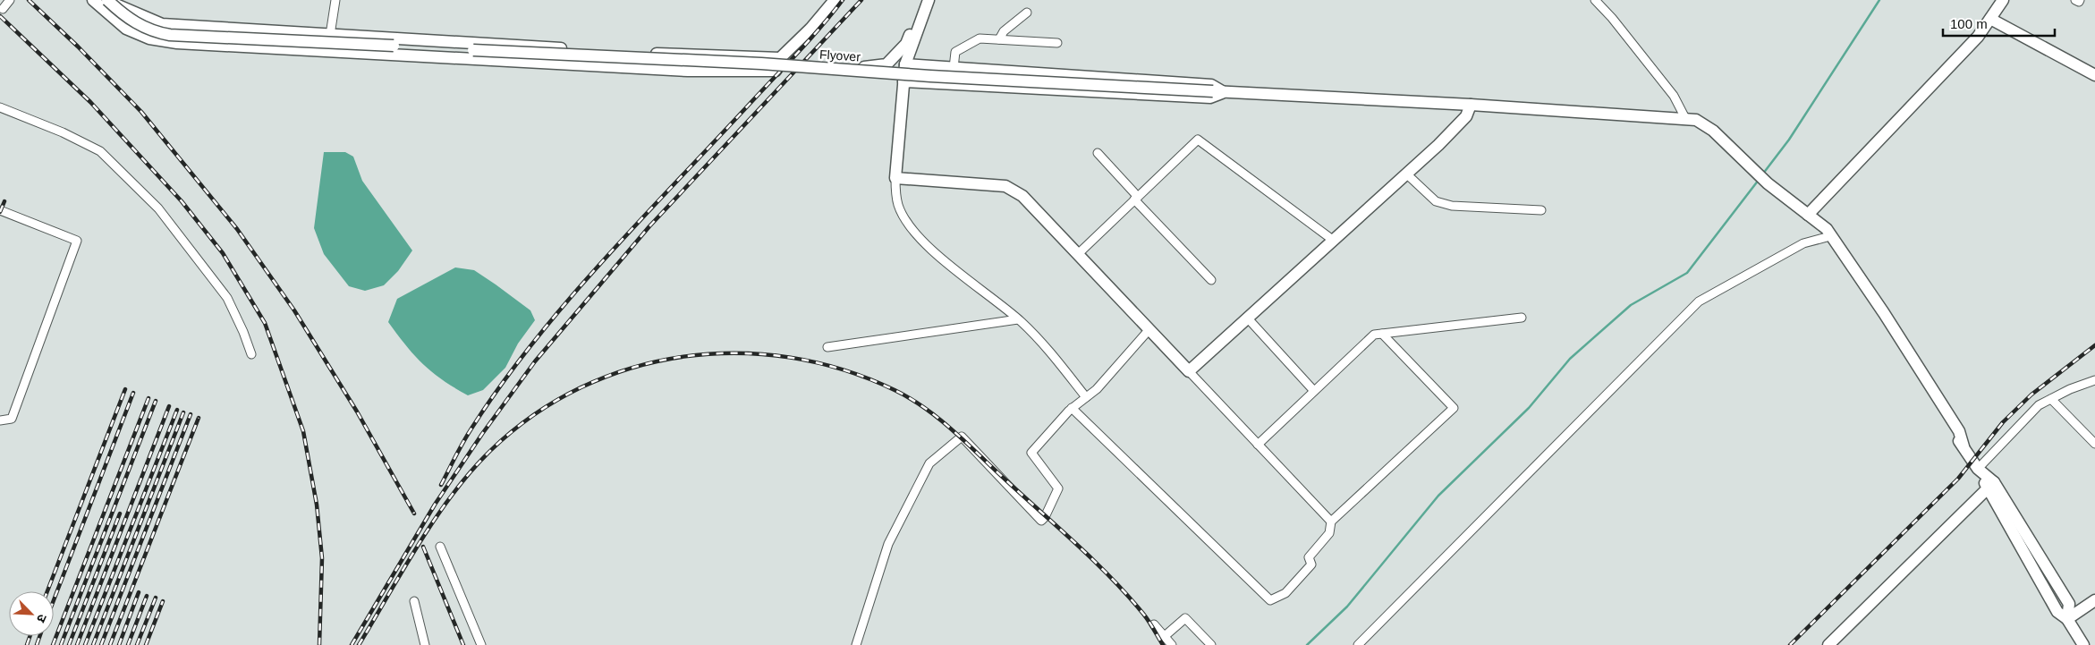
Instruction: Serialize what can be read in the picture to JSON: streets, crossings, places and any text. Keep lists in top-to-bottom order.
{
  "streets": {
    "street": ["Flyover"]
  },
  "scale_bar": "100 m",
  "north": "bottom right"
}
